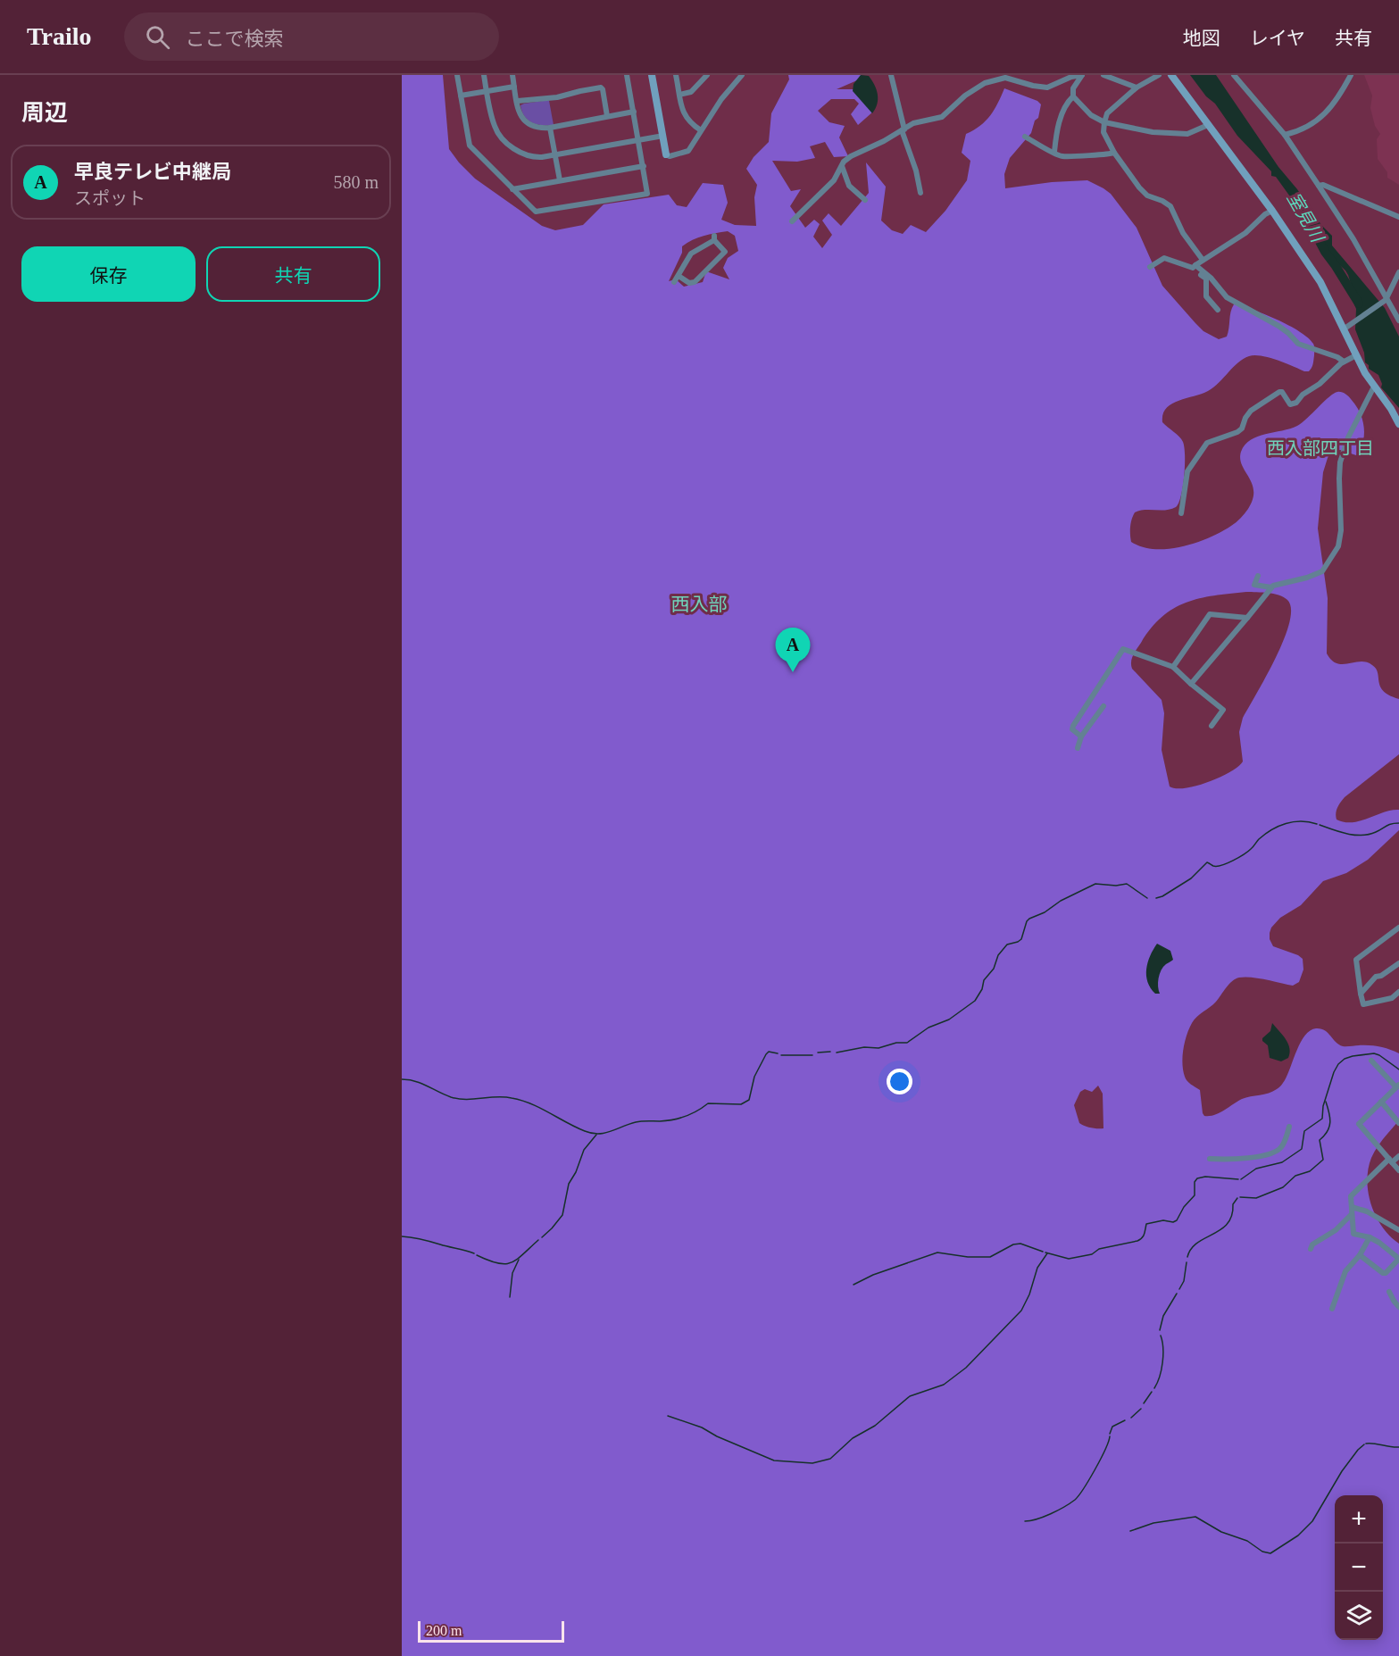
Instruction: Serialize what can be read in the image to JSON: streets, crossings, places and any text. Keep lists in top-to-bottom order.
{
  "districts": ["西入部四丁目", "西入部"],
  "water": ["室見川"],
  "scale_bar": "200 m",
  "page": {
    "header": "Trailo",
    "search": "ここで検索",
    "nav": ["地図", "レイヤ", "共有"],
    "heading": "周辺",
    "list": [
      {
        "mark": "A",
        "name": "早良テレビ中継局",
        "note": "スポット",
        "value": "580 m"
      }
    ],
    "buttons": ["保存", "共有"],
    "pins": "A",
    "map_buttons": ["+", "−"],
    "scale": "200 m"
  }
}
